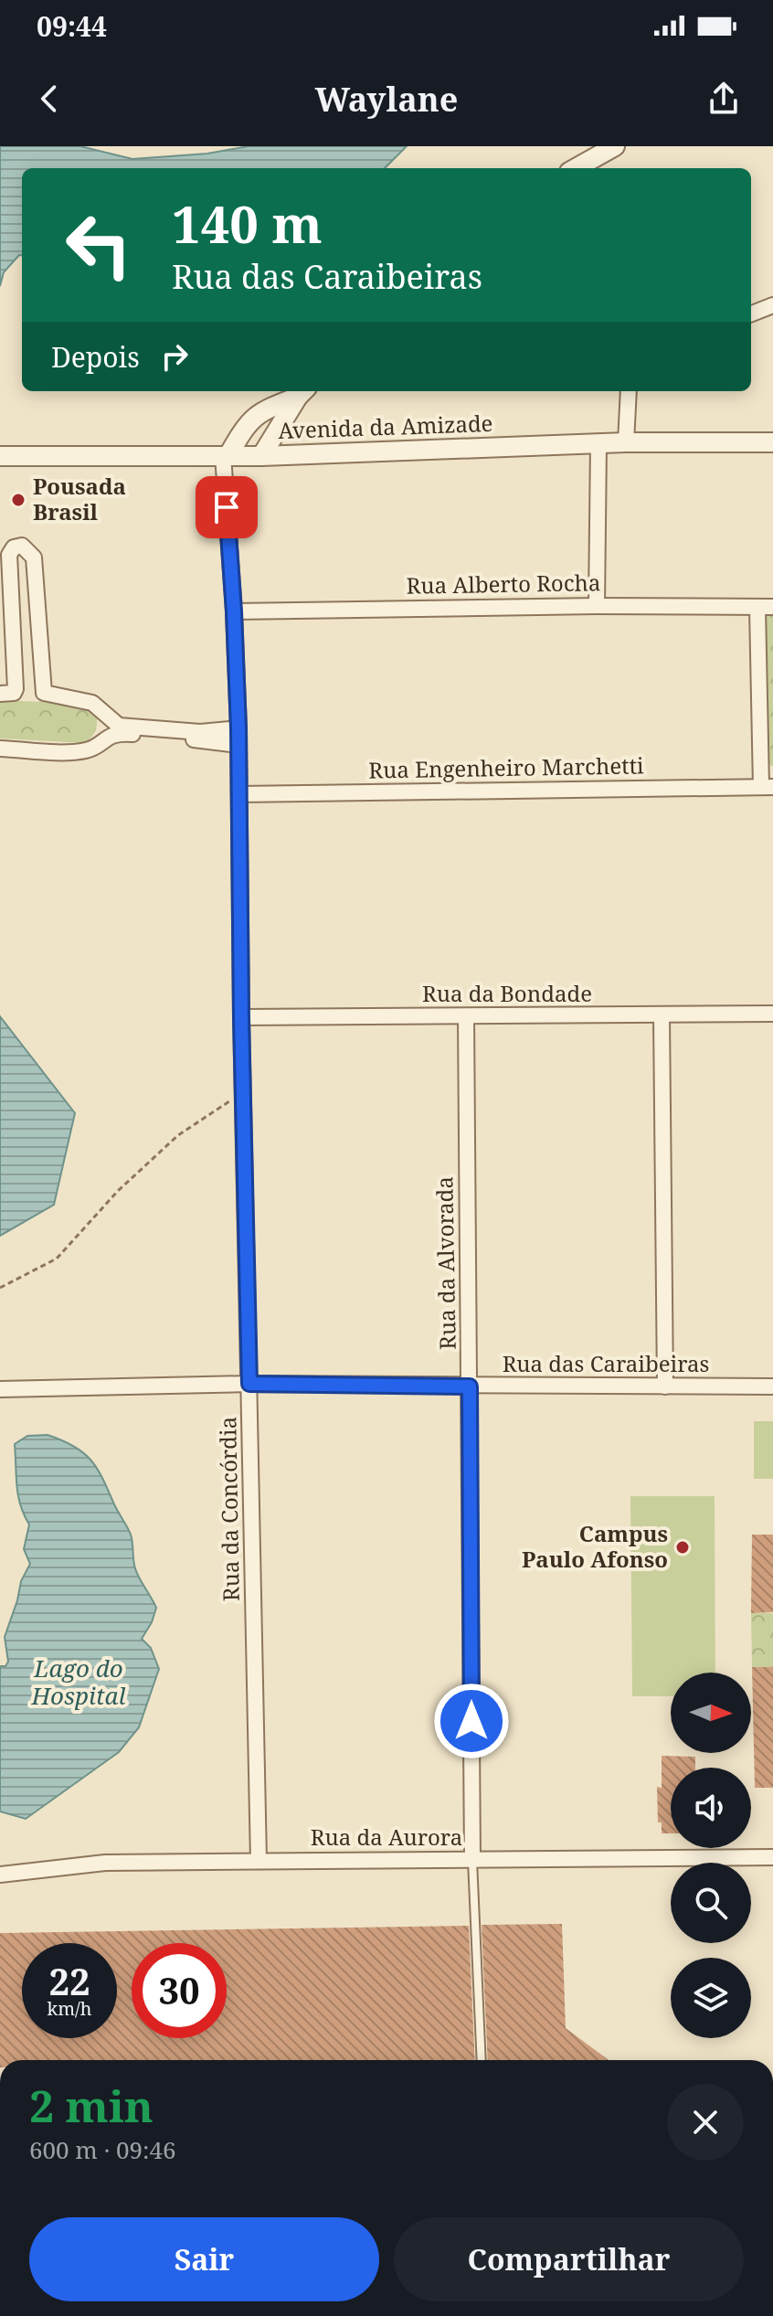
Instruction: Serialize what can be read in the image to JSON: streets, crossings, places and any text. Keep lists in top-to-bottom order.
{
  "streets": {
    "street": [
      "Avenida da Amizade",
      "Rua Alberto Rocha",
      "Rua Engenheiro Marchetti",
      "Rua da Bondade",
      "Rua da Alvorada",
      "Rua das Caraibeiras",
      "Rua da Concórdia",
      "Rua da Aurora"
    ]
  },
  "crossings": [
    ["Avenida da Amizade", "Rua da Concórdia"],
    ["Rua Alberto Rocha", "Rua da Concórdia"],
    ["Rua Engenheiro Marchetti", "Rua da Concórdia"],
    ["Rua da Bondade", "Rua da Alvorada"],
    ["Rua da Bondade", "Rua da Concórdia"],
    ["Rua da Alvorada", "Rua das Caraibeiras"],
    ["Rua da Alvorada", "Rua da Aurora"],
    ["Rua das Caraibeiras", "Rua da Concórdia"],
    ["Rua da Concórdia", "Rua da Aurora"]
  ],
  "water": ["Lago do Hospital"],
  "places": ["Pousada Brasil", "Campus Paulo Afonso"],
  "north": "right",
  "page": {
    "status": "09:44",
    "header": "Waylane",
    "turn": ["140 m", "Rua das Caraibeiras"],
    "then": "Depois",
    "speed": "22 km/h",
    "limit": "30",
    "heading": ["2 min", "600 m · 09:46"],
    "buttons": ["Sair", "Compartilhar"]
  }
}
